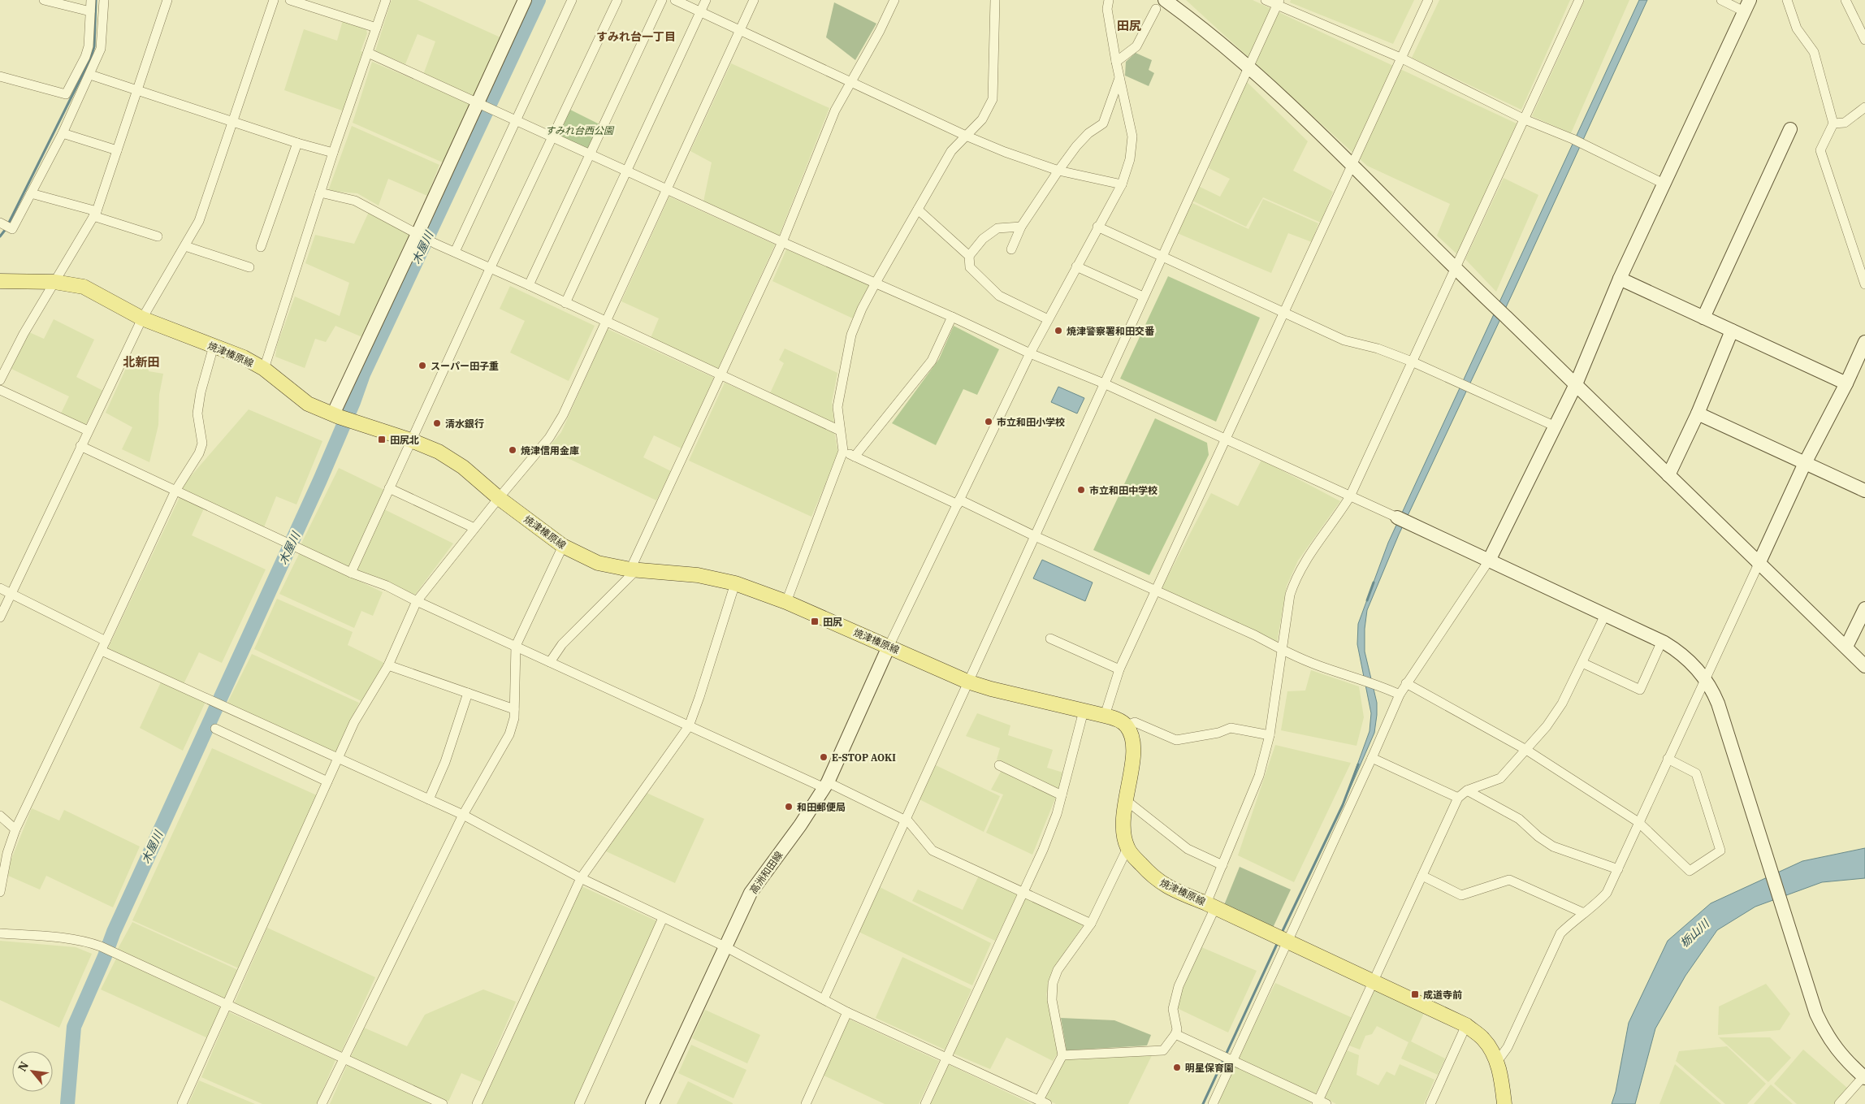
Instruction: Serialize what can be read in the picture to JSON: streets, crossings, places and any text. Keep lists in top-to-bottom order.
{
  "streets": {
    "main road": ["焼津榛原線"],
    "street": ["高洲和田線"]
  },
  "crossings": [
    ["焼津榛原線", "高洲和田線"]
  ],
  "districts": ["田尻", "すみれ台一丁目", "北新田"],
  "water": ["木屋川", "栃山川"],
  "parks": ["すみれ台西公園"],
  "places": {
    "other": [
      "焼津警察署和田交番",
      "スーパー田子重",
      "市立和田小学校",
      "清水銀行",
      "焼津信用金庫",
      "市立和田中学校",
      "E-STOP AOKI",
      "和田郵便局",
      "明星保育園"
    ],
    "transit": ["田尻北", "田尻", "成道寺前"]
  },
  "north": "top left"
}
